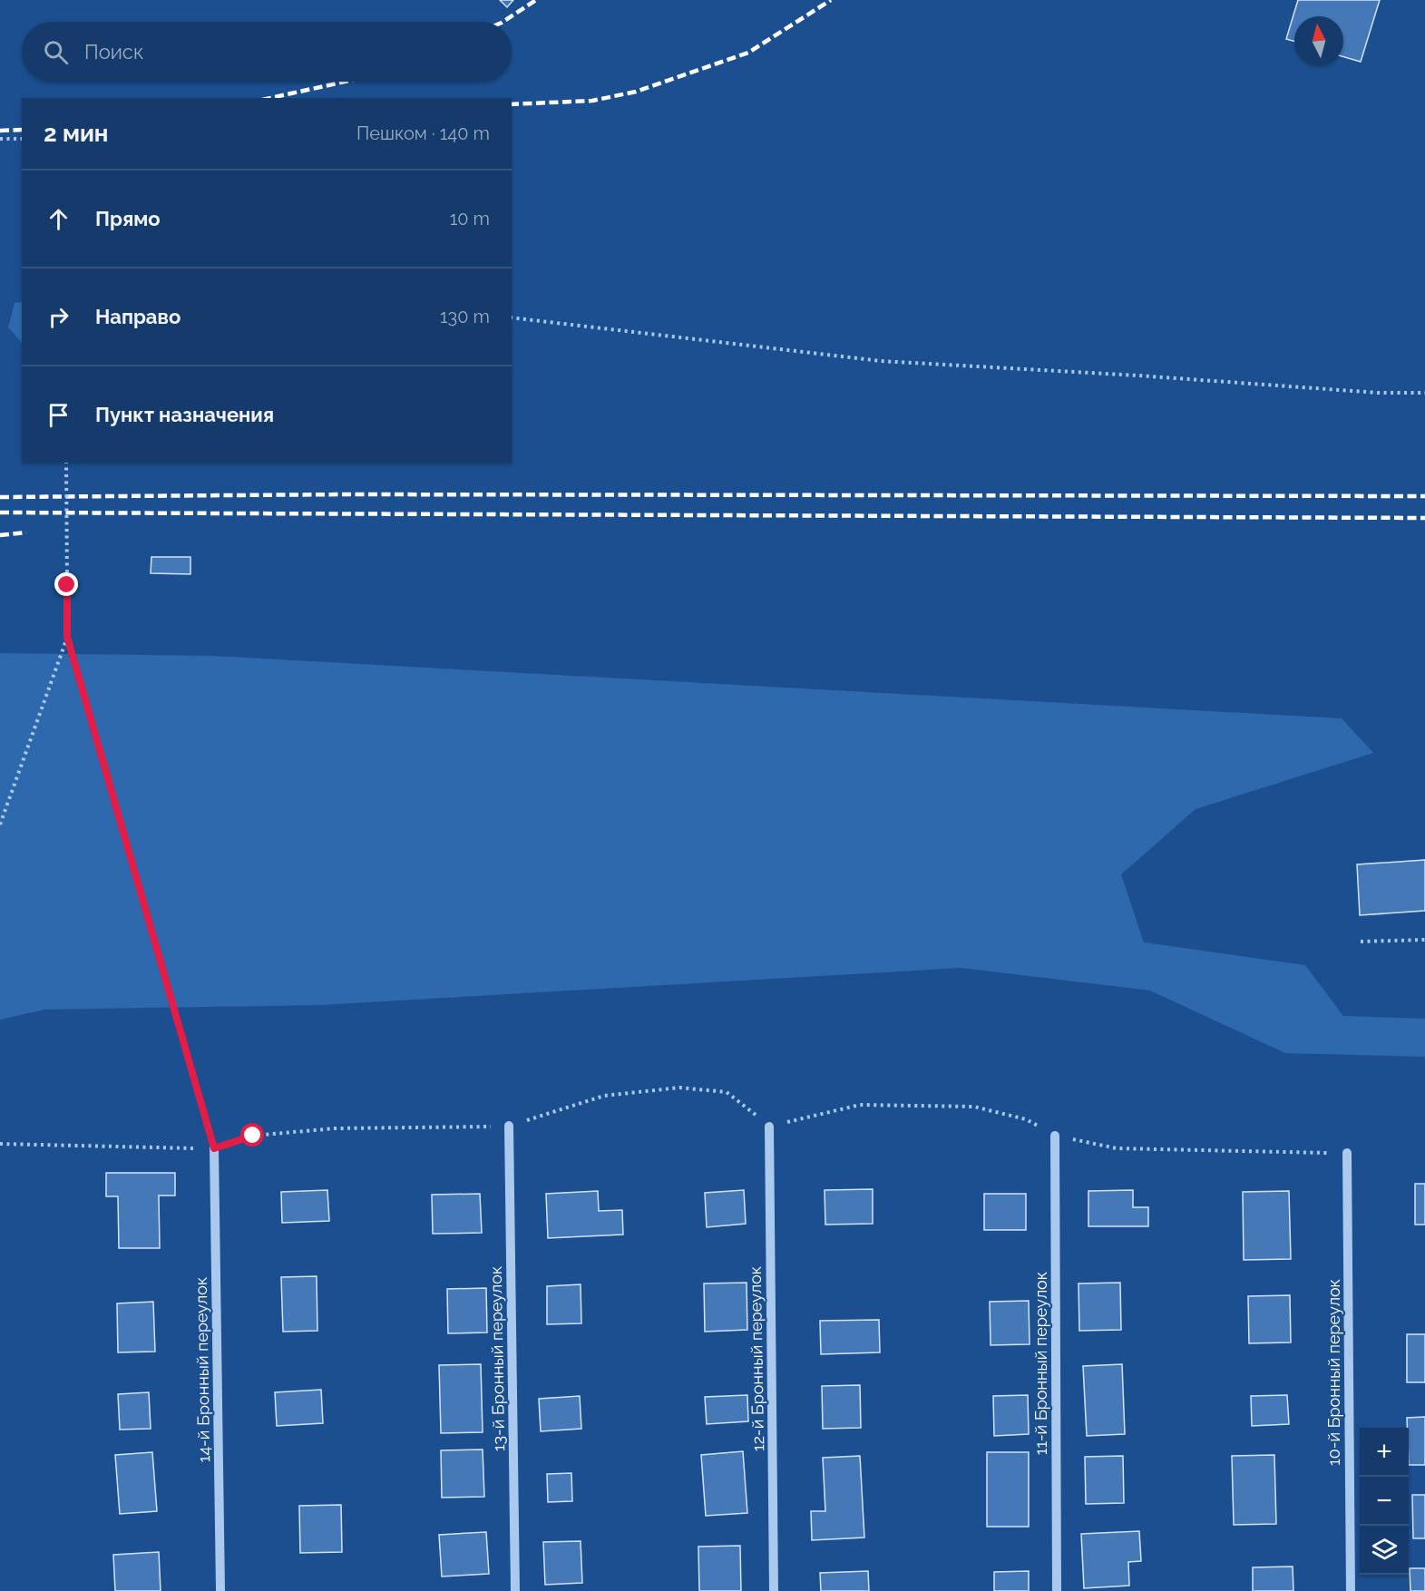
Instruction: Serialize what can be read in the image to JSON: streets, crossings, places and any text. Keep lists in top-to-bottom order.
{
  "streets": {
    "street": [
      "13-й Бронный переулок",
      "12-й Бронный переулок",
      "11-й Бронный переулок",
      "14-й Бронный переулок",
      "10-й Бронный переулок"
    ]
  },
  "north": "top",
  "page": {
    "search": "Поиск",
    "heading": ["2 мин", "Пешком · 140 m"],
    "list": [
      ["Прямо", "10 m"],
      ["Направо", "130 m"],
      "Пункт назначения"
    ],
    "map_buttons": ["+", "−"]
  }
}
